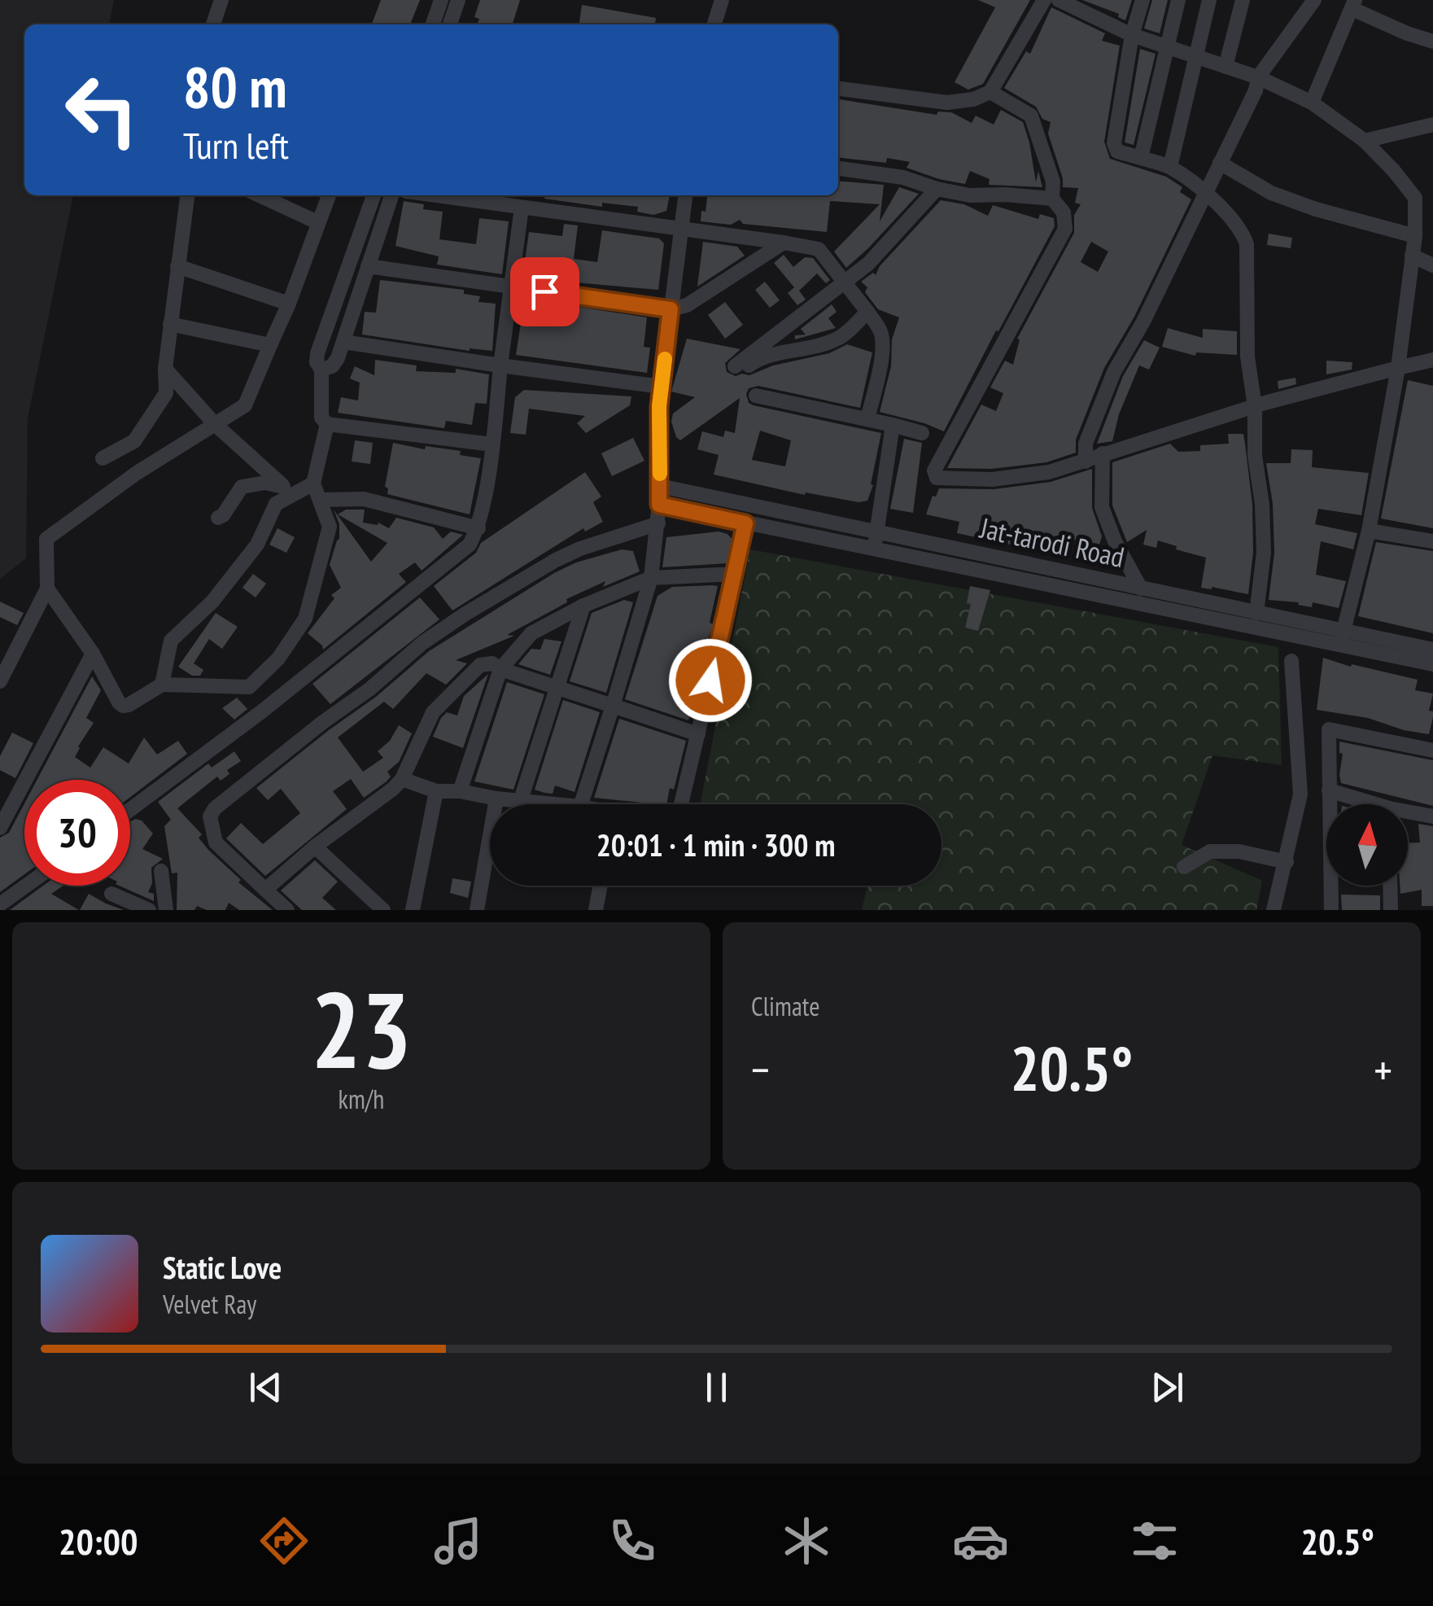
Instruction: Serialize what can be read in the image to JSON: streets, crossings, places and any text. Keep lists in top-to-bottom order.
{
  "streets": {
    "street": ["Jat-tarodi Road"]
  },
  "north": "top",
  "page": {
    "turn": ["80 m", "Turn left"],
    "limit": "30",
    "trip": "20:01 · 1 min · 300 m",
    "tile": [
      ["23", "km/h"],
      "Climate"
    ],
    "heat": ["−", "20.5°", "+"],
    "song": ["Static Love", "Velvet Ray"],
    "tabs": ["20:00", "20.5°"]
  }
}
